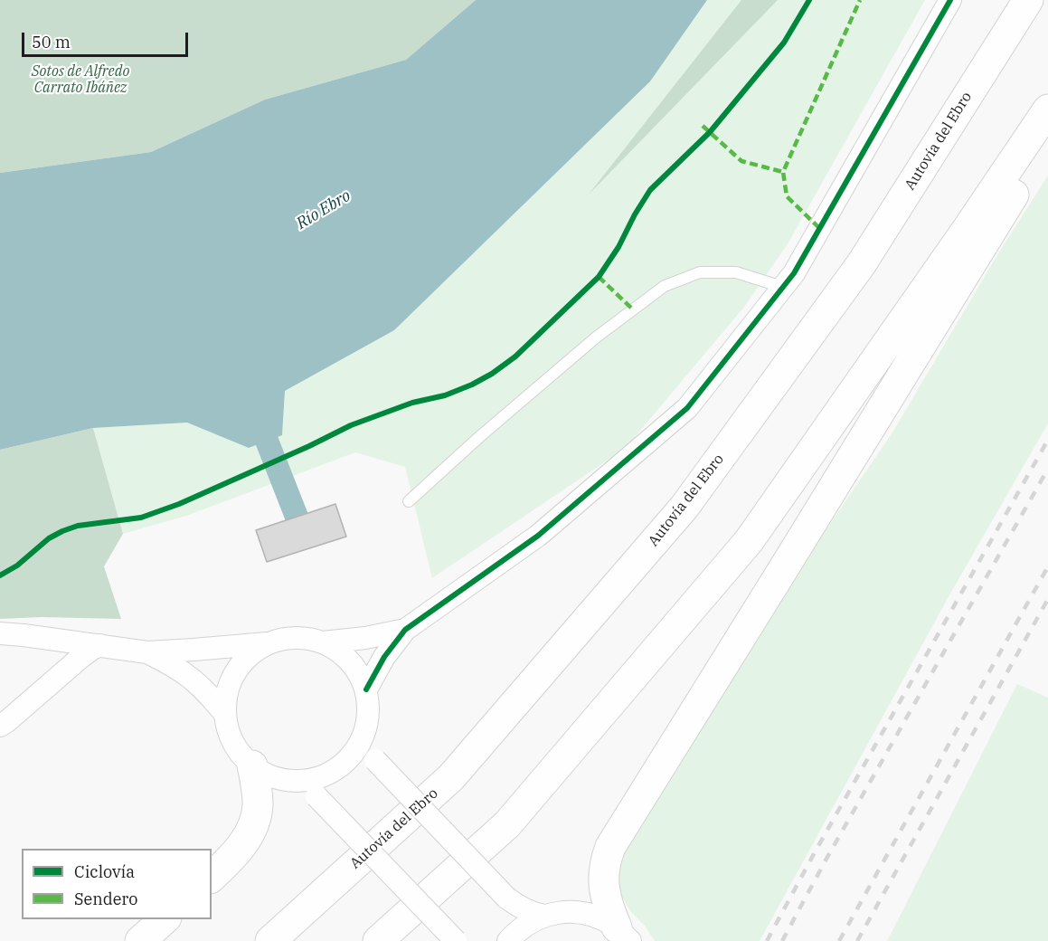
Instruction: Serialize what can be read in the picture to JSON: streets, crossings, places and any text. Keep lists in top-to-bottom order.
{
  "streets": {
    "highway": ["Autovía del Ebro"]
  },
  "water": ["Río Ebro"],
  "parks": ["Sotos de Alfredo Carrato Ibáñez"],
  "legend": ["Ciclovía", "Sendero"],
  "scale_bar": "50 m"
}
